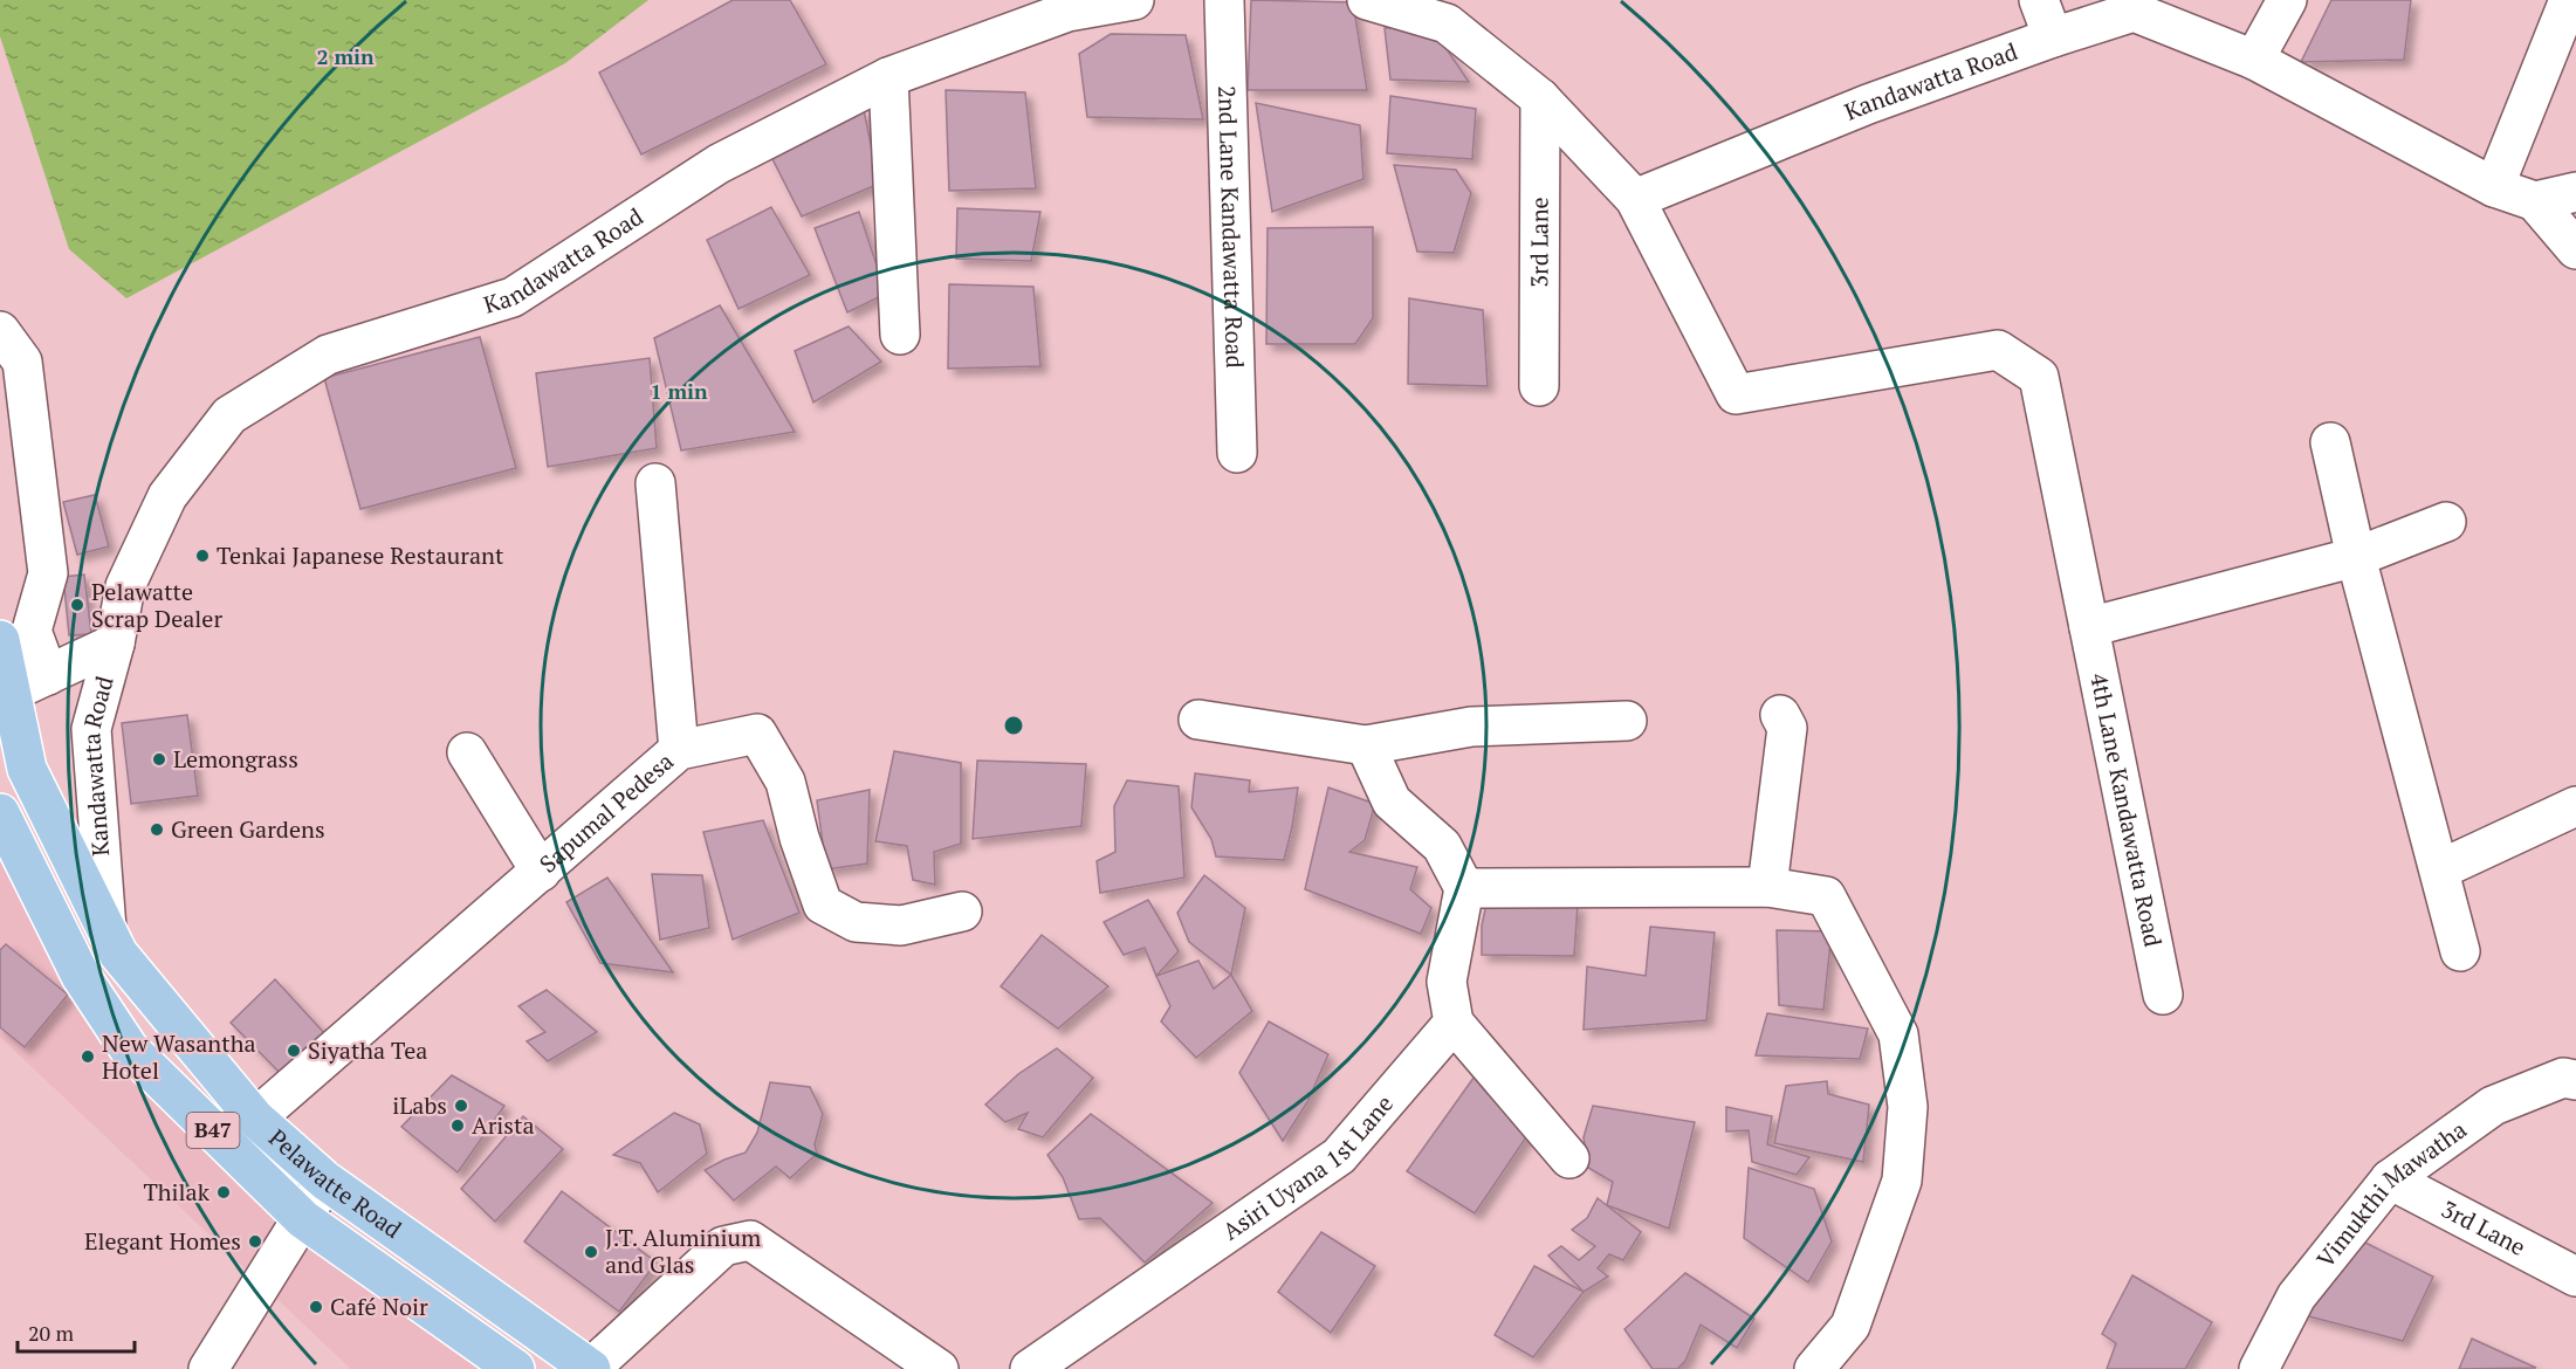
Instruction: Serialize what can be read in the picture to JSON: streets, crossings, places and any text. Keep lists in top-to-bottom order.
{
  "streets": {
    "main road": ["B47", "Pelawatte Road"],
    "street": [
      "Kandawatta Road",
      "2nd Lane Kandawatta Road",
      "3rd Lane",
      "4th Lane Kandawatta Road",
      "Sapumal Pedesa",
      "Asiri Uyana 1st Lane",
      "Vimukthi Mawatha"
    ]
  },
  "crossings": [
    ["Kandawatta Road", "4th Lane Kandawatta Road"],
    ["Kandawatta Road", "Pelawatte Road"],
    ["3rd Lane", "Vimukthi Mawatha"],
    ["Sapumal Pedesa", "Pelawatte Road"]
  ],
  "places": [
    "Tenkai Japanese Restaurant",
    "Pelawatte Scrap Dealer",
    "Lemongrass",
    "Green Gardens",
    "Siyatha Tea",
    "New Wasantha Hotel",
    "iLabs",
    "Arista",
    "Thilak",
    "Elegant Homes",
    "J.T. Aluminium and Glas",
    "Café Noir"
  ],
  "scale_bar": "20 m",
  "rings": ["2 min", "1 min"]
}
